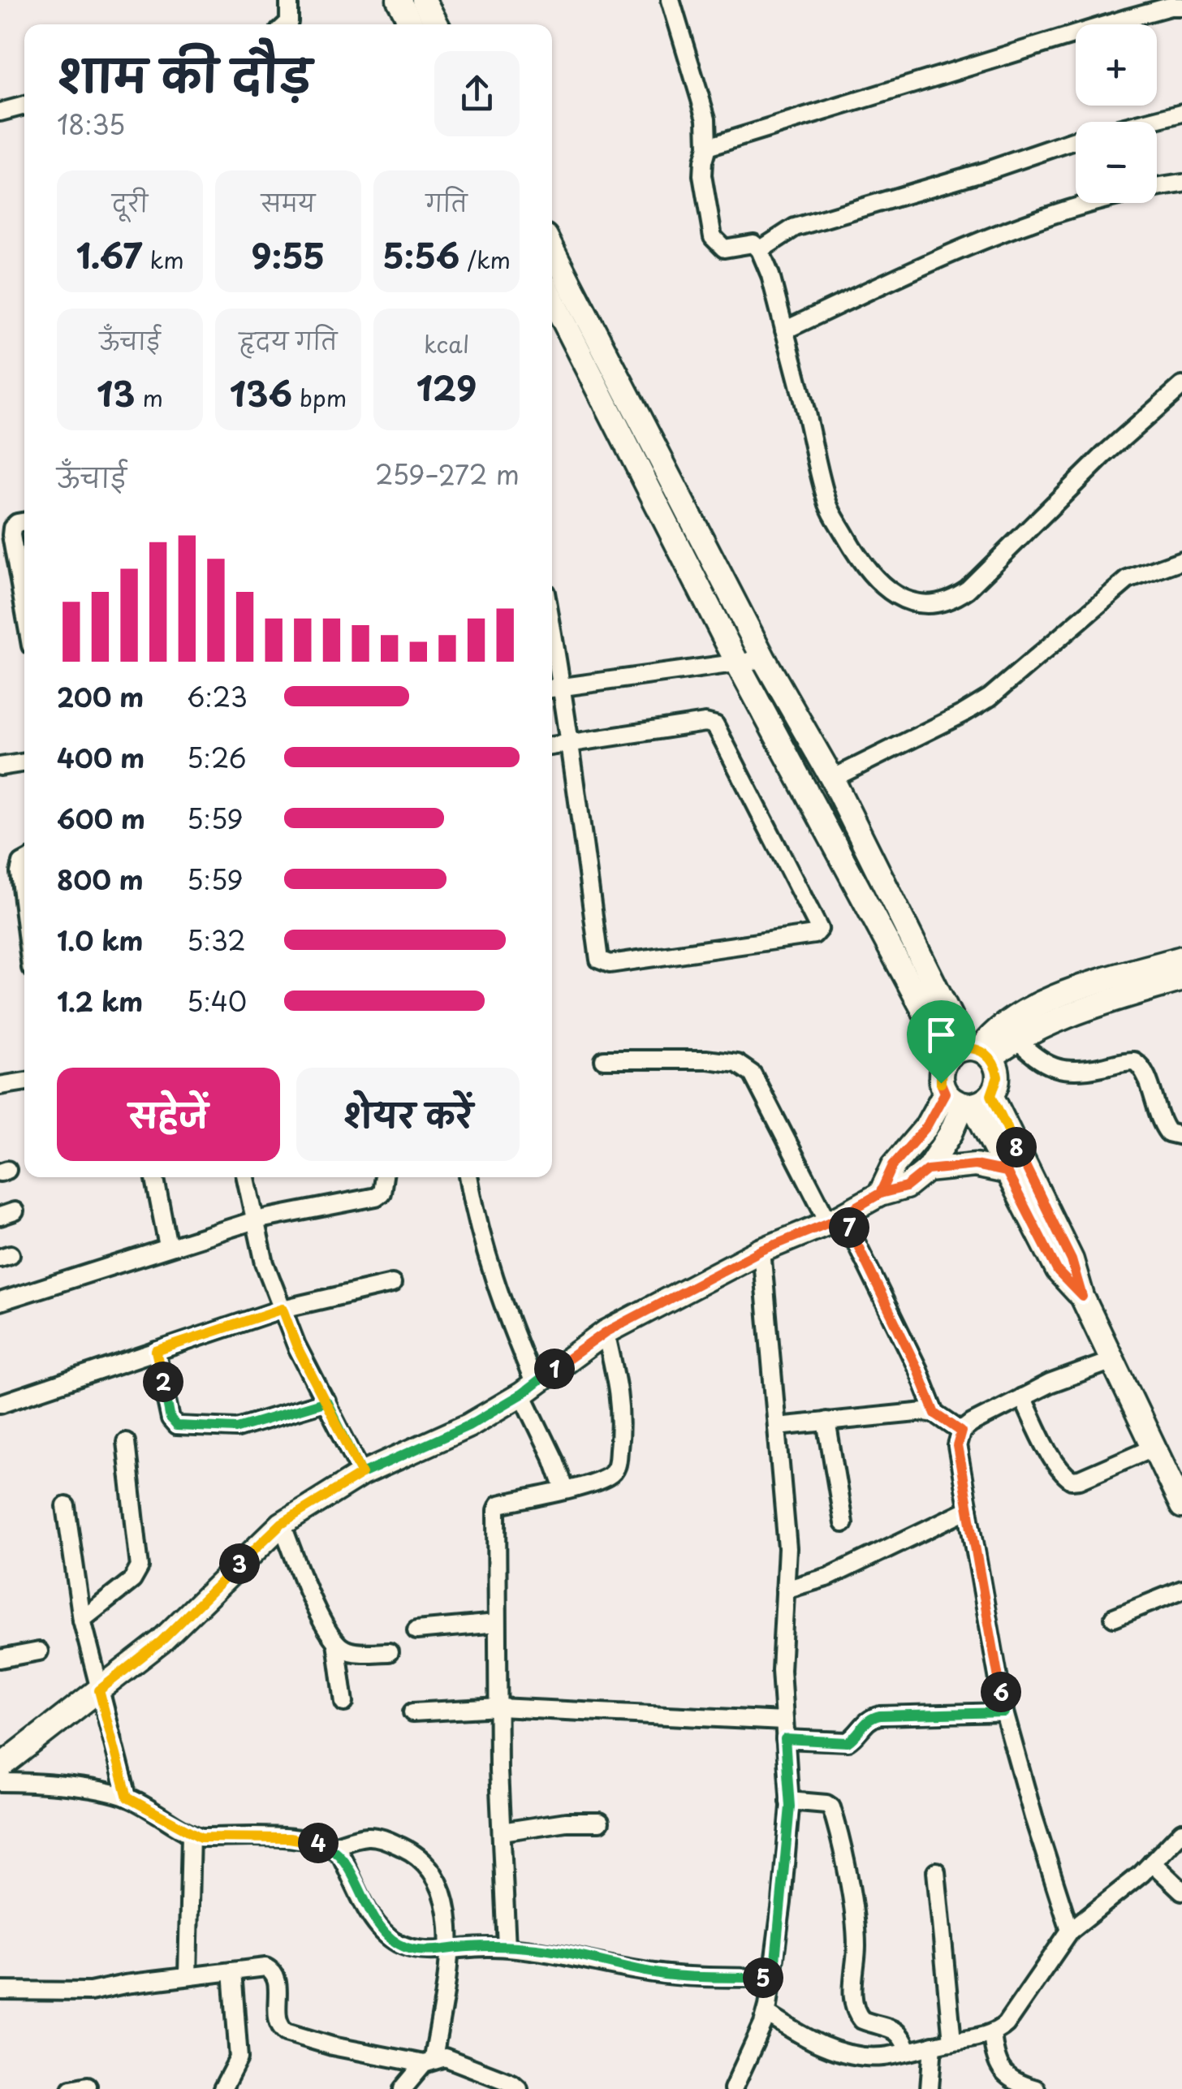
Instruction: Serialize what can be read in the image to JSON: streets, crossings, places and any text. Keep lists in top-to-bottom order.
{
  "page": {
    "map_buttons": ["+", "−"],
    "heading": ["शाम की दौड़", "18:35"],
    "stats": [
      ["दूरी", "1.67 km"],
      ["समय", "9:55"],
      ["गति", "5:56 /km"],
      ["ऊँचाई", "13 m"],
      ["हृदय गति", "136 bpm"],
      ["kcal", "129"]
    ],
    "chart": ["ऊँचाई", "259–272 m"],
    "list": [
      {
        "name": "200 m",
        "note": "6:23"
      },
      {
        "name": "400 m",
        "note": "5:26"
      },
      {
        "name": "600 m",
        "note": "5:59"
      },
      {
        "name": "800 m",
        "note": "5:59"
      },
      {
        "name": "1.0 km",
        "note": "5:32"
      },
      {
        "name": "1.2 km",
        "note": "5:40"
      }
    ],
    "buttons": ["सहेजें", "शेयर करें"],
    "pins": [
      "8",
      "7",
      "1",
      "2",
      "3",
      "6",
      "4",
      "5"
    ]
  }
}
